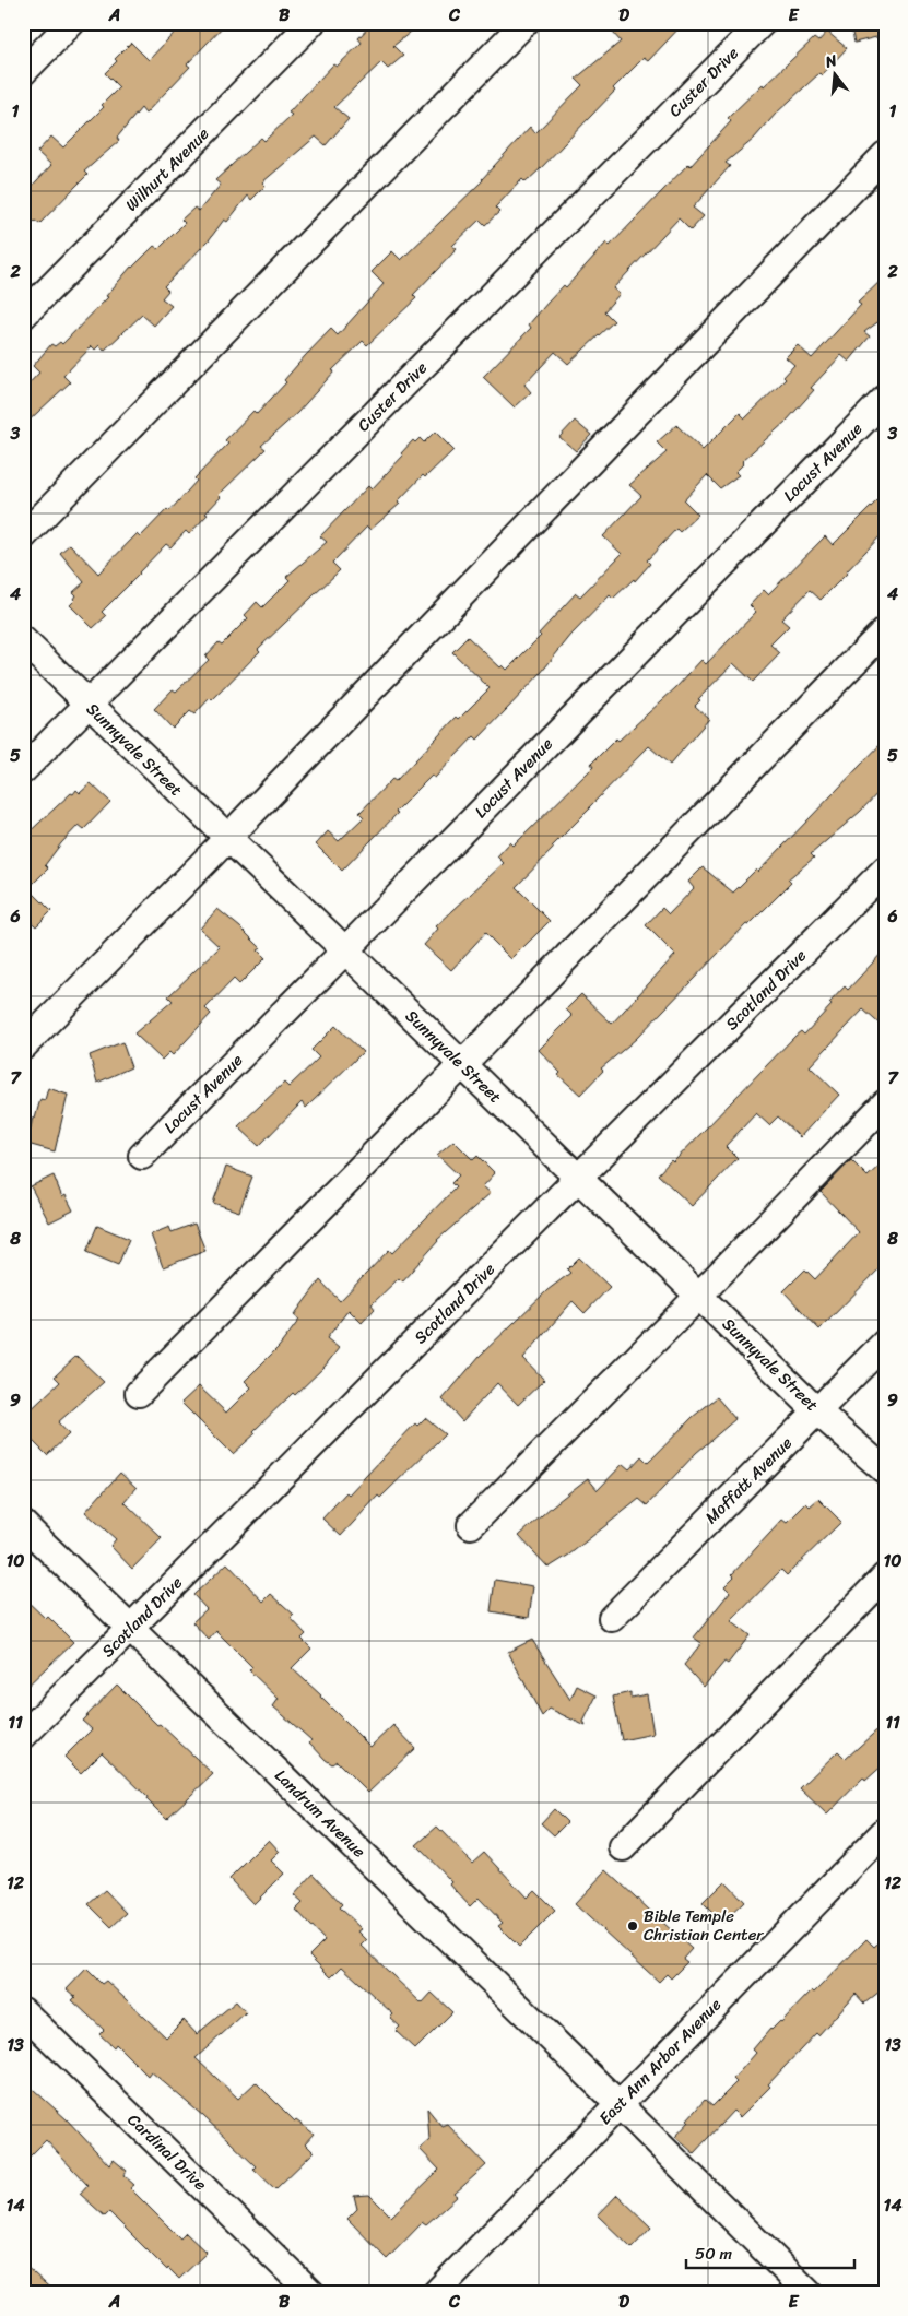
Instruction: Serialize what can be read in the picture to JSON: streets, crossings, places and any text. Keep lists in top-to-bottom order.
{
  "streets": {
    "street": [
      "Custer Drive",
      "Wilhurt Avenue",
      "Locust Avenue",
      "Sunnyvale Street",
      "Scotland Drive",
      "Moffatt Avenue",
      "Landrum Avenue",
      "East Ann Arbor Avenue",
      "Cardinal Drive"
    ]
  },
  "crossings": [
    ["Custer Drive", "Sunnyvale Street"],
    ["Locust Avenue", "Sunnyvale Street"],
    ["Sunnyvale Street", "Scotland Drive"],
    ["Sunnyvale Street", "Moffatt Avenue"],
    ["Scotland Drive", "Landrum Avenue"],
    ["Landrum Avenue", "East Ann Arbor Avenue"]
  ],
  "places": ["Bible Temple Christian Center"],
  "scale_bar": "50 m",
  "north": "top",
  "grid": {
    "columns": [
      "A",
      "B",
      "C",
      "D",
      "E"
    ],
    "rows": [
      "1",
      "2",
      "3",
      "4",
      "5",
      "6",
      "7",
      "8",
      "9",
      "10",
      "11",
      "12",
      "13",
      "14"
    ]
  }
}
